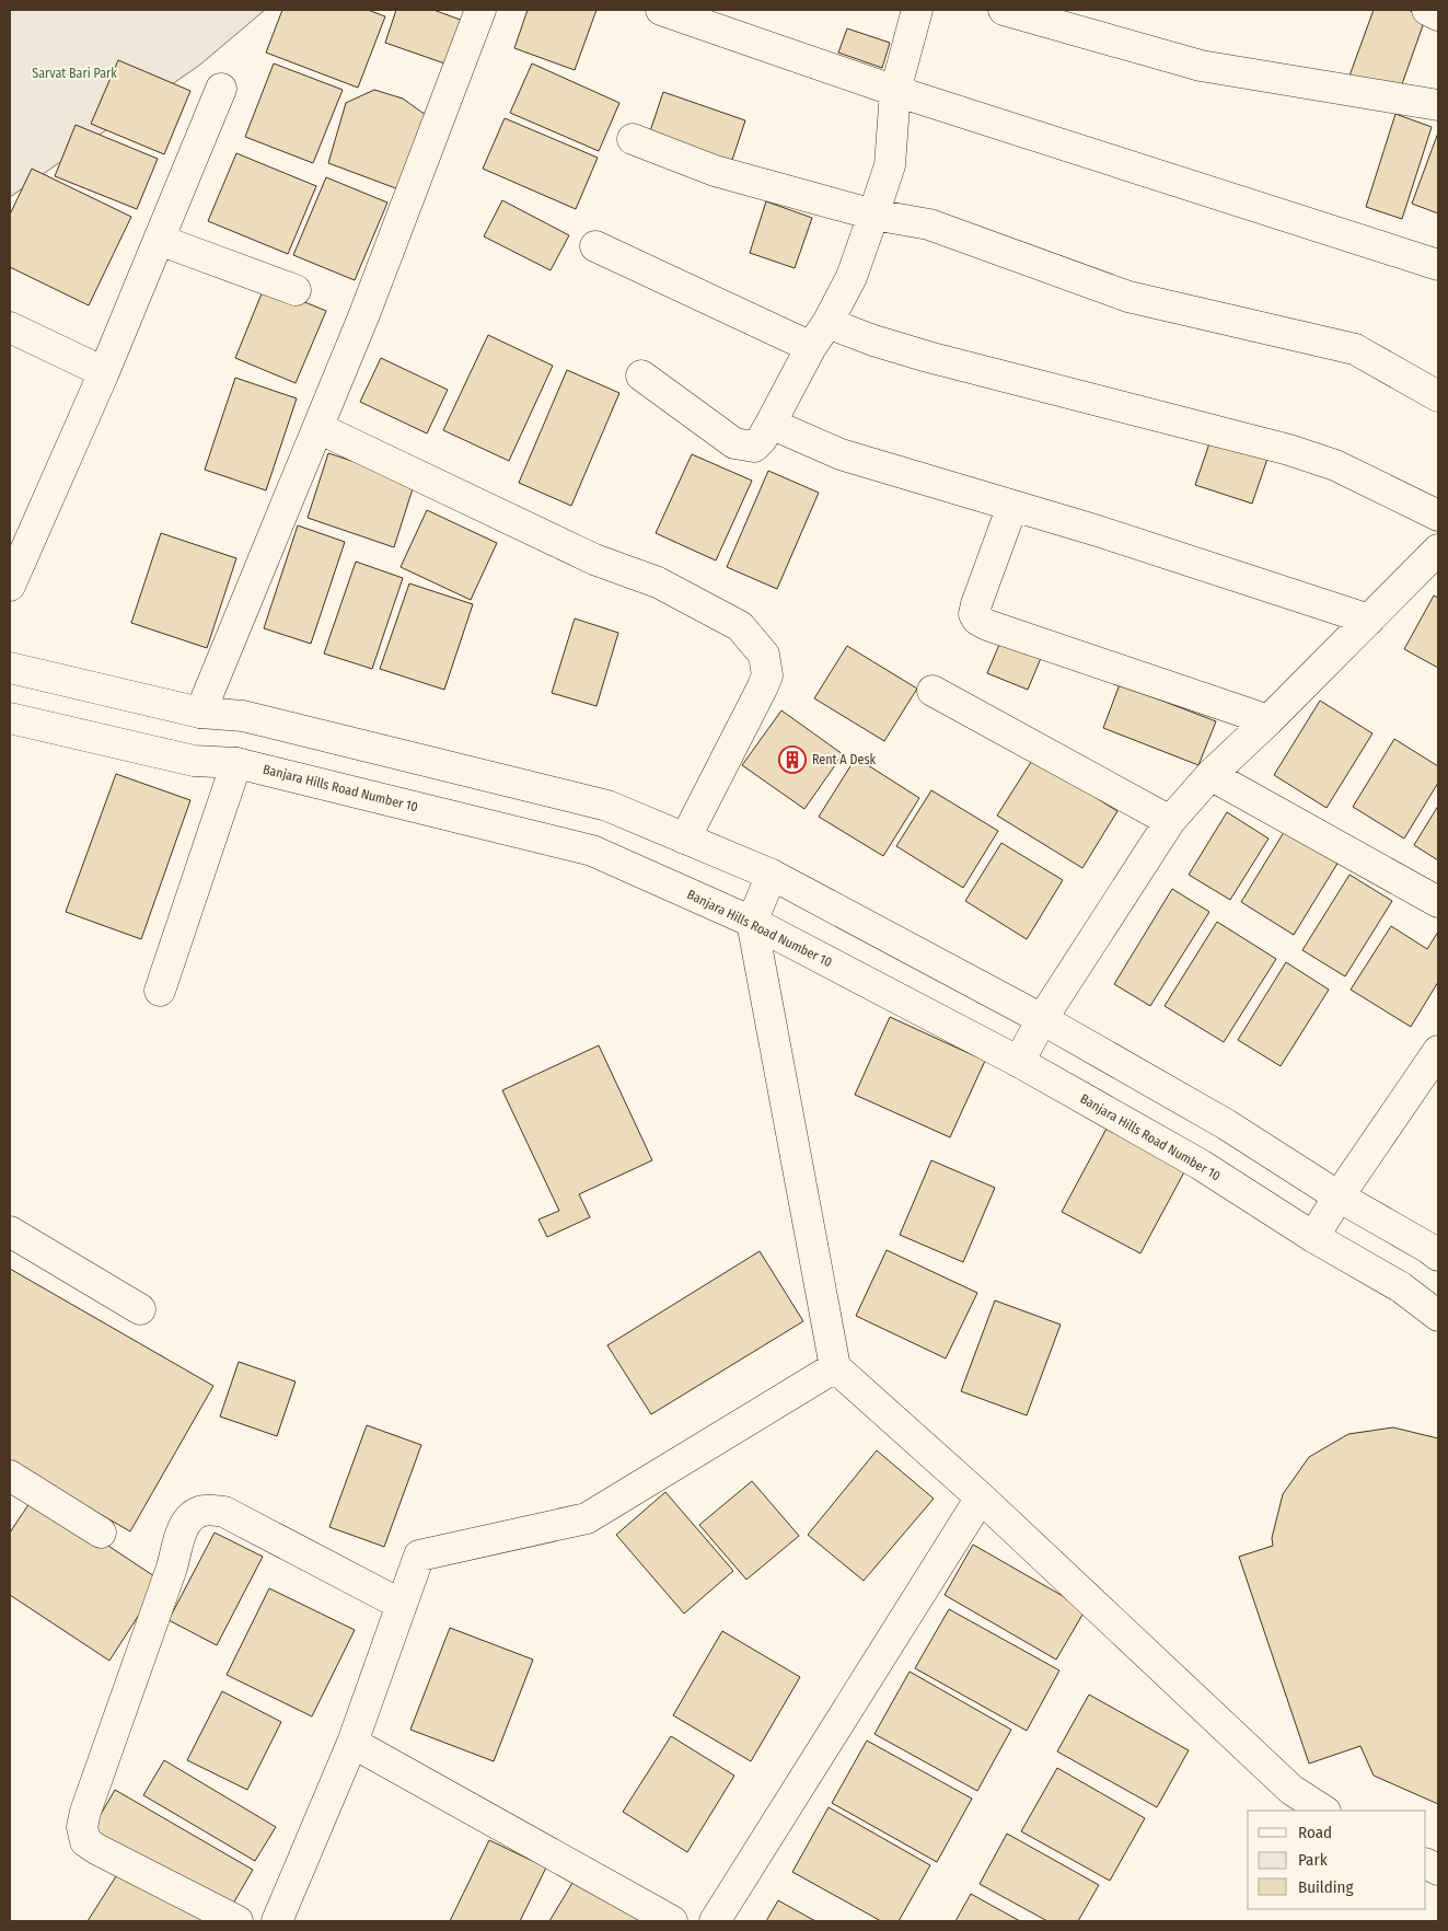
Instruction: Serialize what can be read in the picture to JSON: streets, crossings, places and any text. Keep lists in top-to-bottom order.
{
  "streets": {
    "street": ["Banjara Hills Road Number 10"]
  },
  "parks": ["Sarvat Bari Park"],
  "places": {
    "building": ["Rent A Desk"]
  },
  "legend": ["Road", "Park", "Building"]
}
